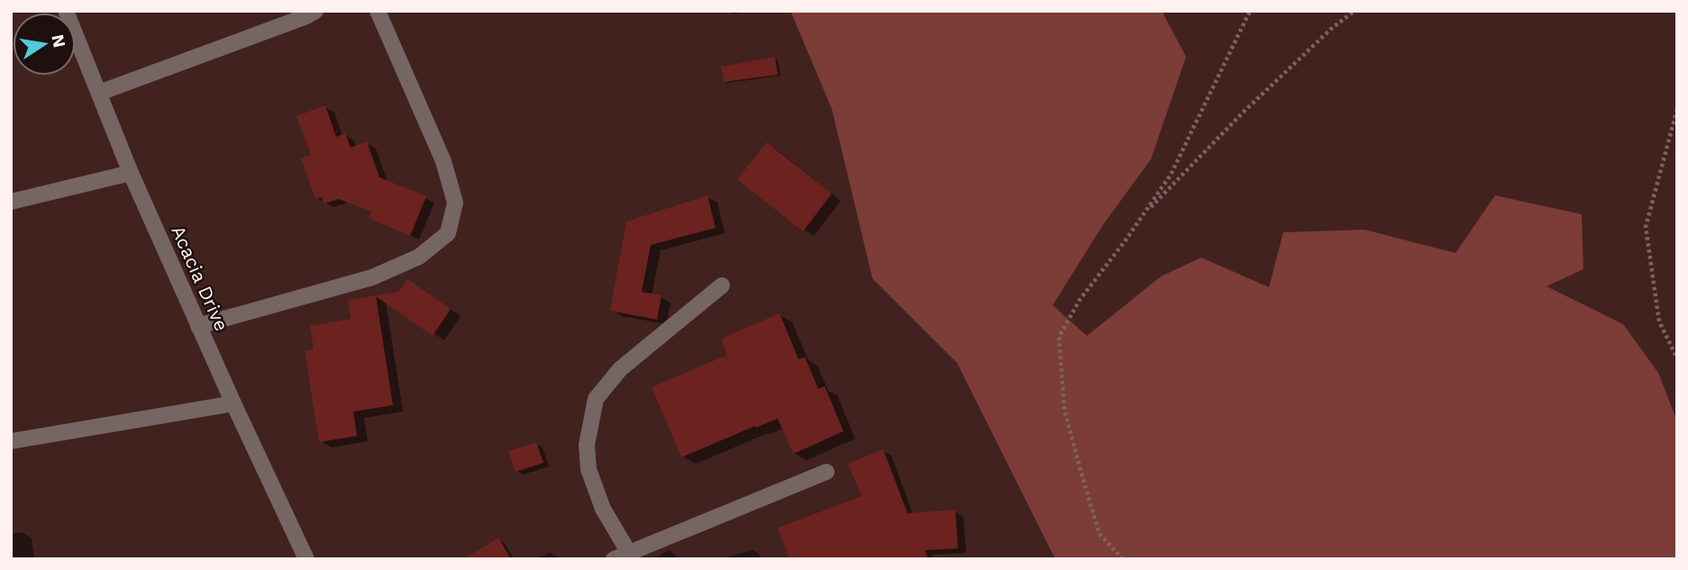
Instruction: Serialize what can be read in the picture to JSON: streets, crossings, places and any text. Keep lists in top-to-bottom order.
{
  "streets": {
    "street": ["Acacia Drive"]
  },
  "north": "right"
}
